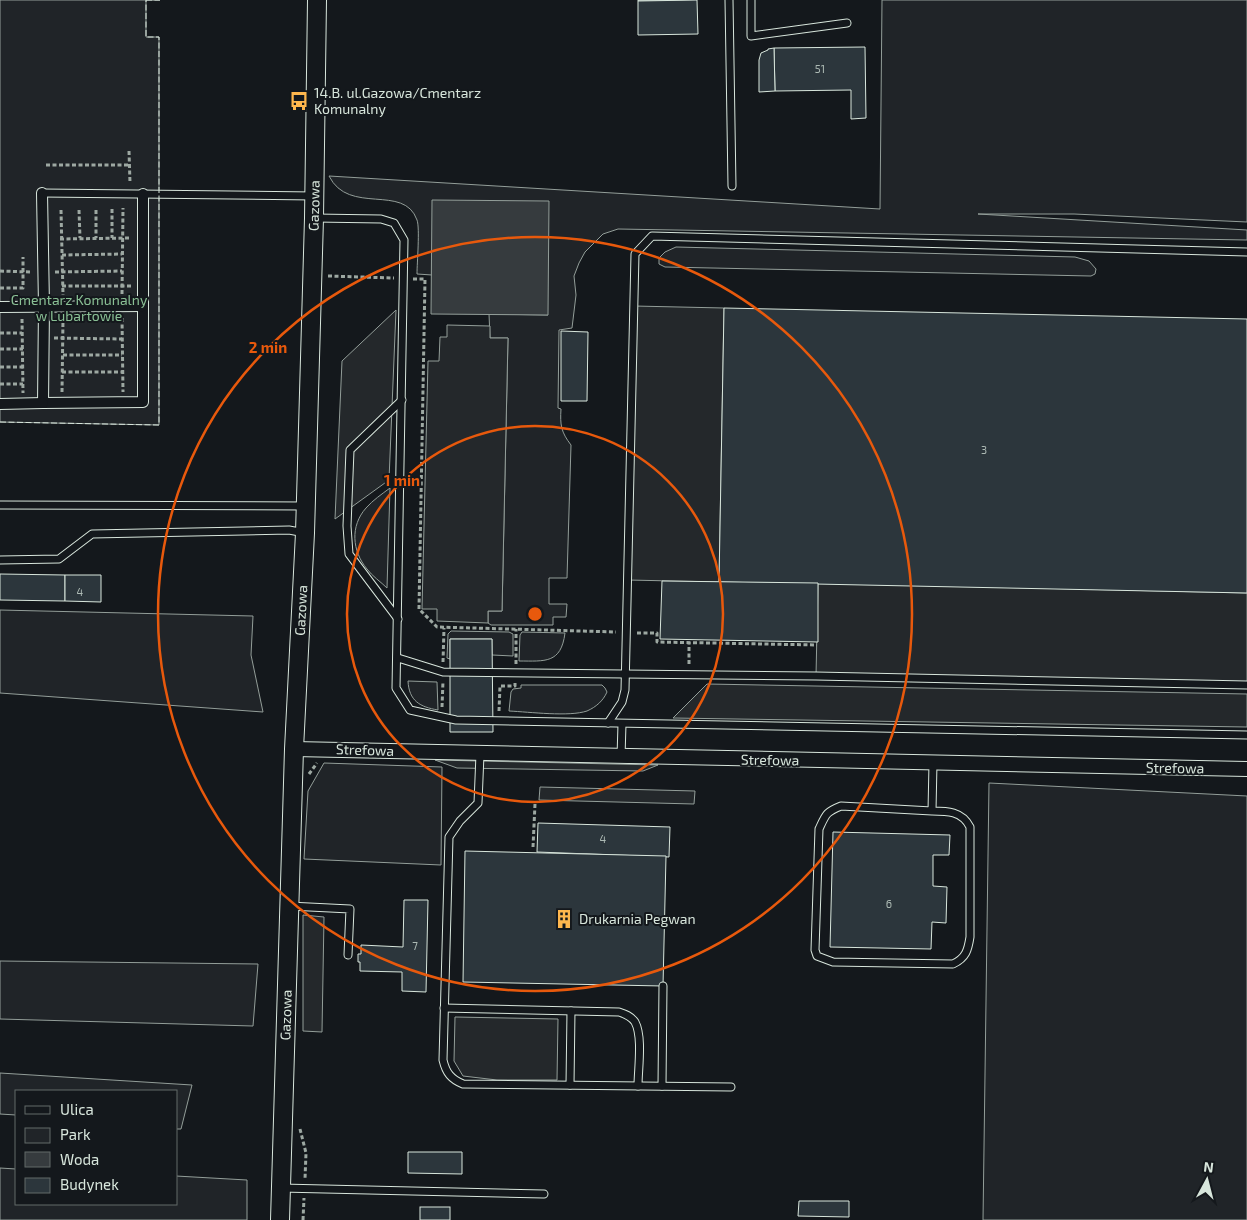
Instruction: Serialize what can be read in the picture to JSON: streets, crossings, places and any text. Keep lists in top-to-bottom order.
{
  "streets": {
    "street": ["Gazowa", "Strefowa"]
  },
  "crossings": [
    ["Gazowa", "Strefowa"]
  ],
  "parks": ["Cmentarz Komunalny w Lubartowie"],
  "places": {
    "bus stop": ["14.B. ul.Gazowa/Cmentarz Komunalny"],
    "building": ["Drukarnia Pegwan"]
  },
  "house_numbers": [
    "51",
    "3",
    "4",
    "4",
    "6",
    "7"
  ],
  "legend": [
    "Ulica",
    "Park",
    "Woda",
    "Budynek"
  ],
  "north": "top",
  "rings": ["2 min", "1 min"]
}
